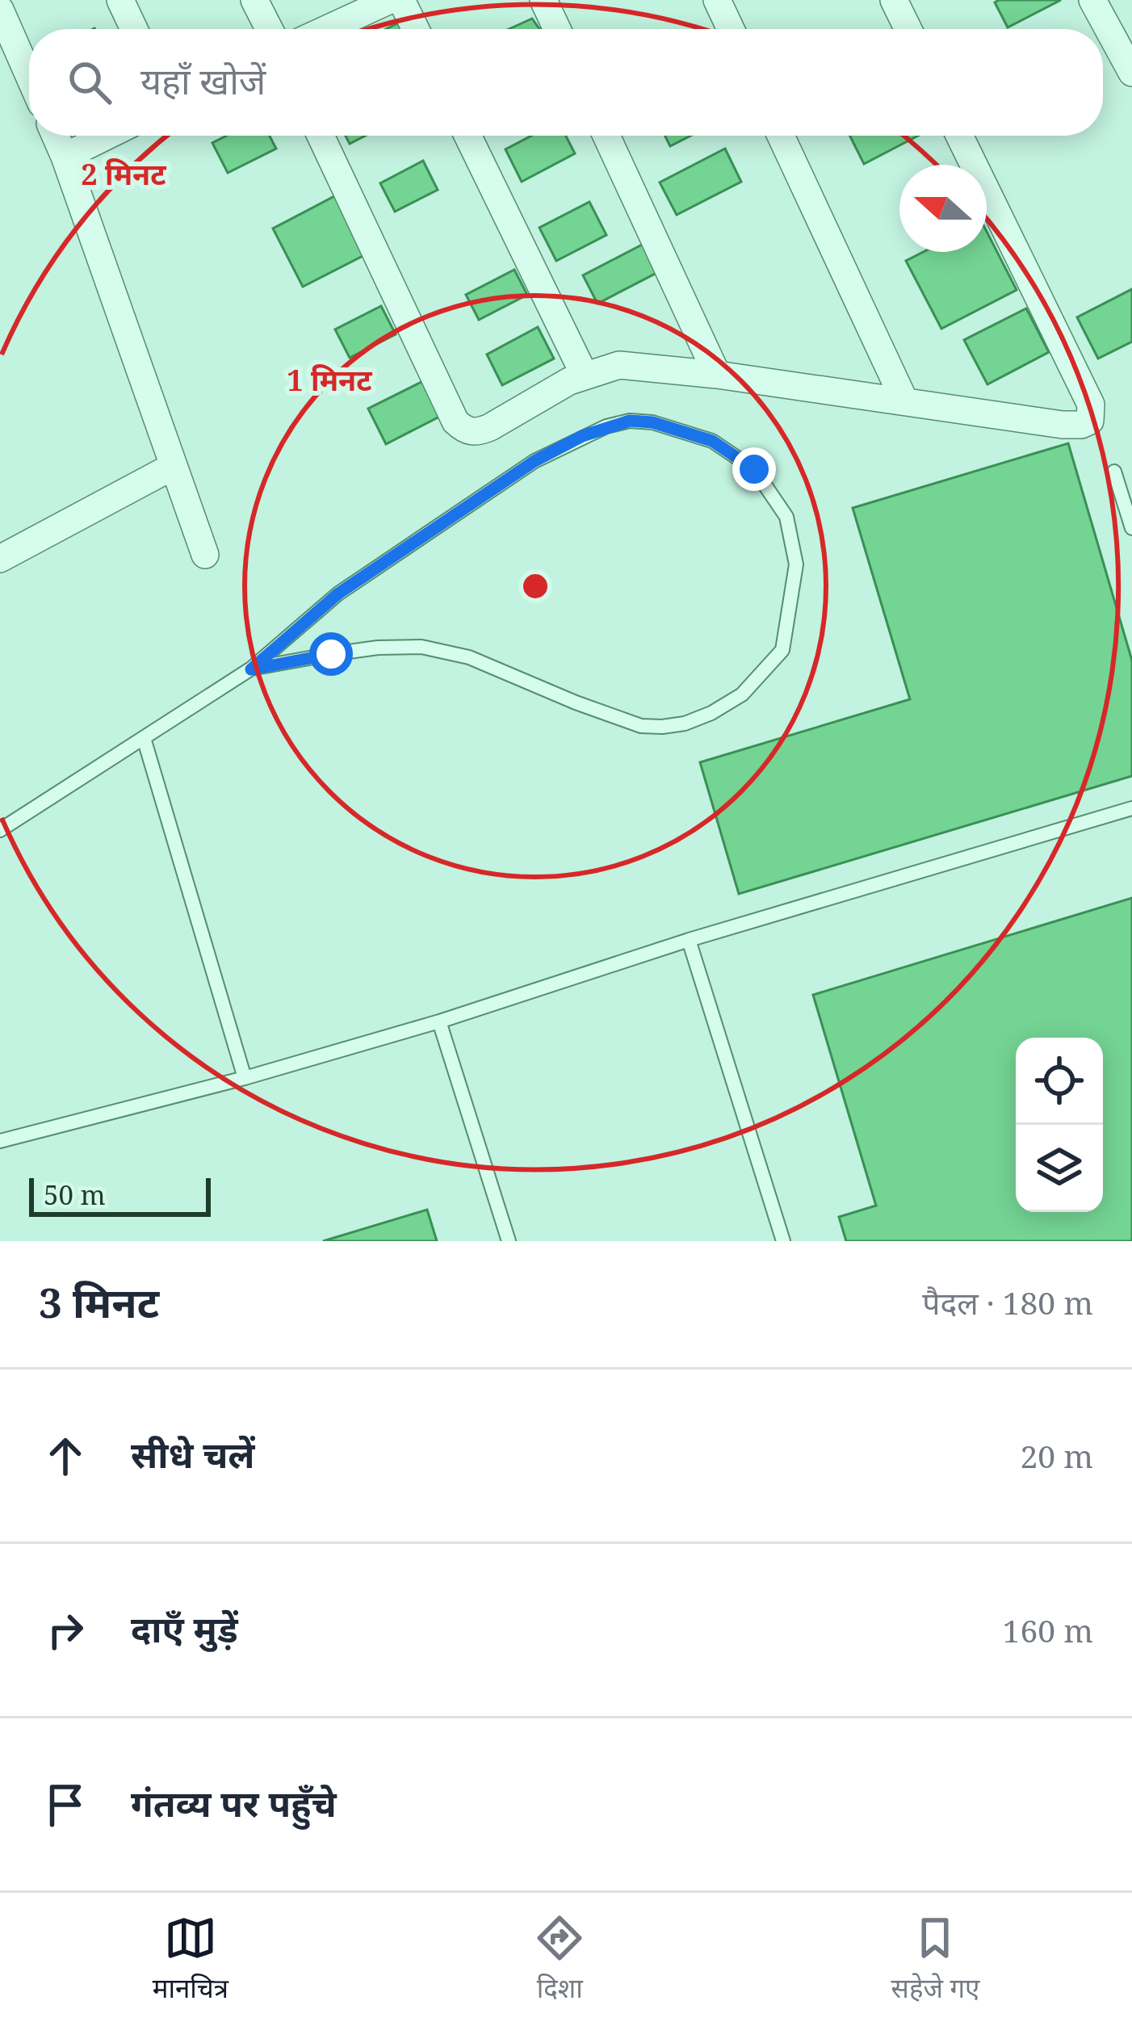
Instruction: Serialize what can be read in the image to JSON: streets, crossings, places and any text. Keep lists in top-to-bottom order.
{
  "scale_bar": "50 m",
  "north": "left",
  "page": {
    "search": "यहाँ खोजें",
    "scale": "50 m",
    "heading": ["3 मिनट", "पैदल · 180 m"],
    "list": [
      ["सीधे चलें", "20 m"],
      ["दाएँ मुड़ें", "160 m"],
      "गंतव्य पर पहुँचे"
    ],
    "nav": ["मानचित्र", "दिशा", "सहेजे गए"]
  },
  "rings": ["2 मिनट", "1 मिनट"]
}
